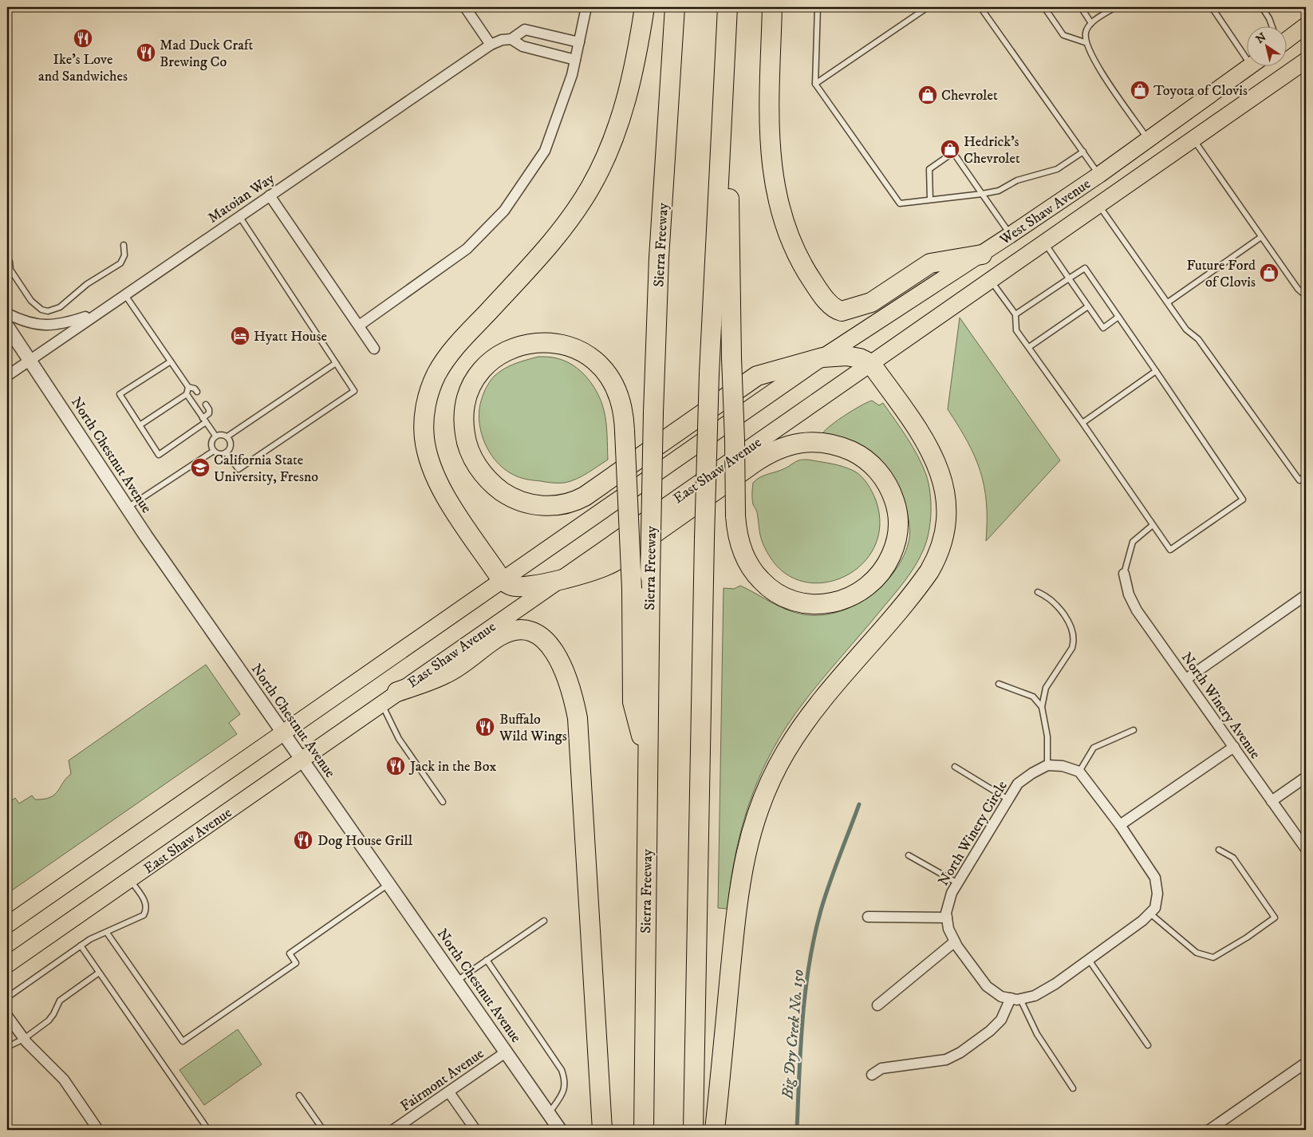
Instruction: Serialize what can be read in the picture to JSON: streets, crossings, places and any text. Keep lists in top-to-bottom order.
{
  "streets": {
    "highway": ["Sierra Freeway"],
    "main road": ["West Shaw Avenue", "East Shaw Avenue"],
    "street": [
      "Matoian Way",
      "North Chestnut Avenue",
      "North Winery Avenue",
      "North Winery Circle",
      "Fairmont Avenue"
    ]
  },
  "crossings": [
    ["Matoian Way", "North Chestnut Avenue"],
    ["West Shaw Avenue", "East Shaw Avenue"],
    ["North Chestnut Avenue", "East Shaw Avenue"],
    ["North Chestnut Avenue", "Fairmont Avenue"]
  ],
  "water": ["Big Dry Creek No. 150"],
  "places": {
    "restaurant": [
      "Ike's Love and Sandwiches",
      "Mad Duck Craft Brewing Co",
      "Buffalo Wild Wings",
      "Jack in the Box",
      "Dog House Grill"
    ],
    "shop": [
      "Toyota of Clovis",
      "Chevrolet",
      "Hedrick's Chevrolet",
      "Future Ford of Clovis"
    ],
    "hotel": ["Hyatt House"],
    "school or university": ["California State University, Fresno"]
  },
  "north": "top left"
}
